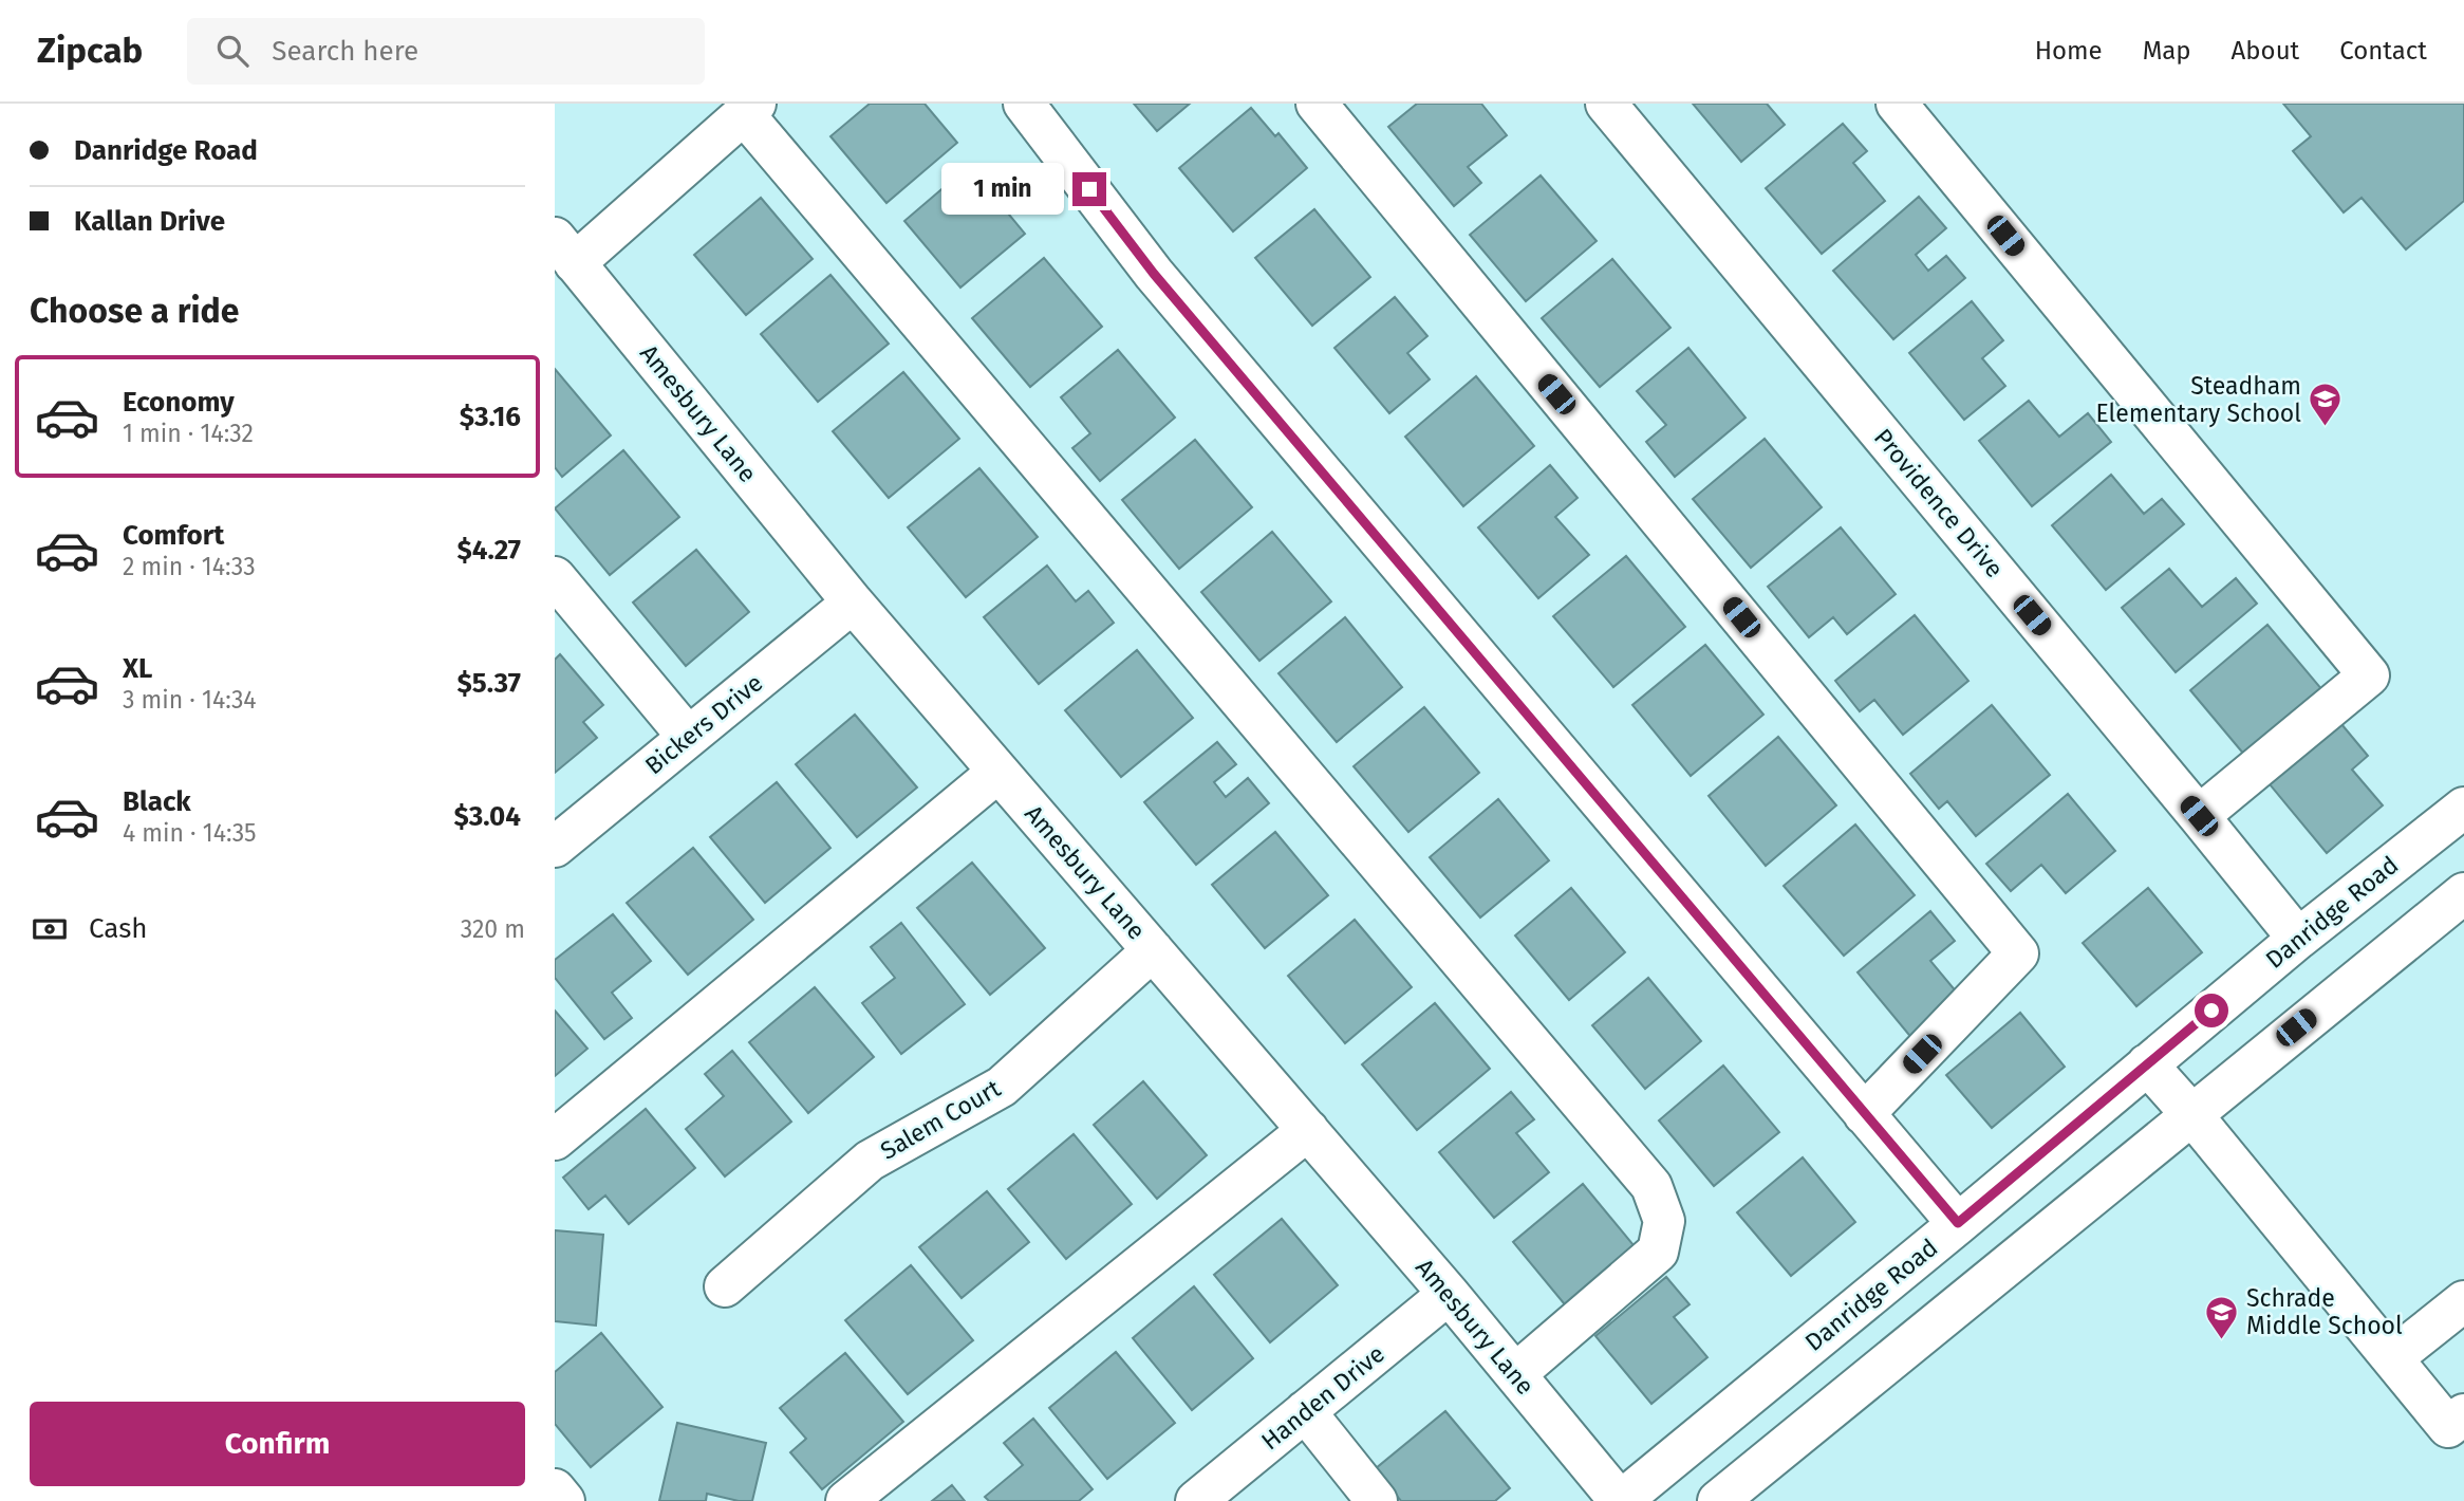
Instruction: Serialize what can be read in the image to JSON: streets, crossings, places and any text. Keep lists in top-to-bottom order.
{
  "streets": {
    "street": [
      "Amesbury Lane",
      "Providence Drive",
      "Bickers Drive",
      "Danridge Road",
      "Salem Court",
      "Handen Drive"
    ]
  },
  "crossings": [
    ["Amesbury Lane", "Bickers Drive"],
    ["Amesbury Lane", "Danridge Road"],
    ["Amesbury Lane", "Salem Court"],
    ["Amesbury Lane", "Handen Drive"],
    ["Providence Drive", "Danridge Road"]
  ],
  "places": {
    "school or university": ["Steadham Elementary School", "Schrade Middle School"]
  },
  "page": {
    "header": "Zipcab",
    "search": "Search here",
    "nav": [
      "Home",
      "Map",
      "About",
      "Contact"
    ],
    "banner": ["Danridge Road", "Kallan Drive"],
    "bubble": "1 min",
    "heading": "Choose a ride",
    "list": [
      {
        "name": "Economy",
        "note": "1 min · 14:32",
        "value": "$3.16"
      },
      {
        "name": "Comfort",
        "note": "2 min · 14:33",
        "value": "$4.27"
      },
      {
        "name": "XL",
        "note": "3 min · 14:34",
        "value": "$5.37"
      },
      {
        "name": "Black",
        "note": "4 min · 14:35",
        "value": "$3.04"
      }
    ],
    "pay": ["Cash", "320 m"],
    "buttons": "Confirm"
  }
}
